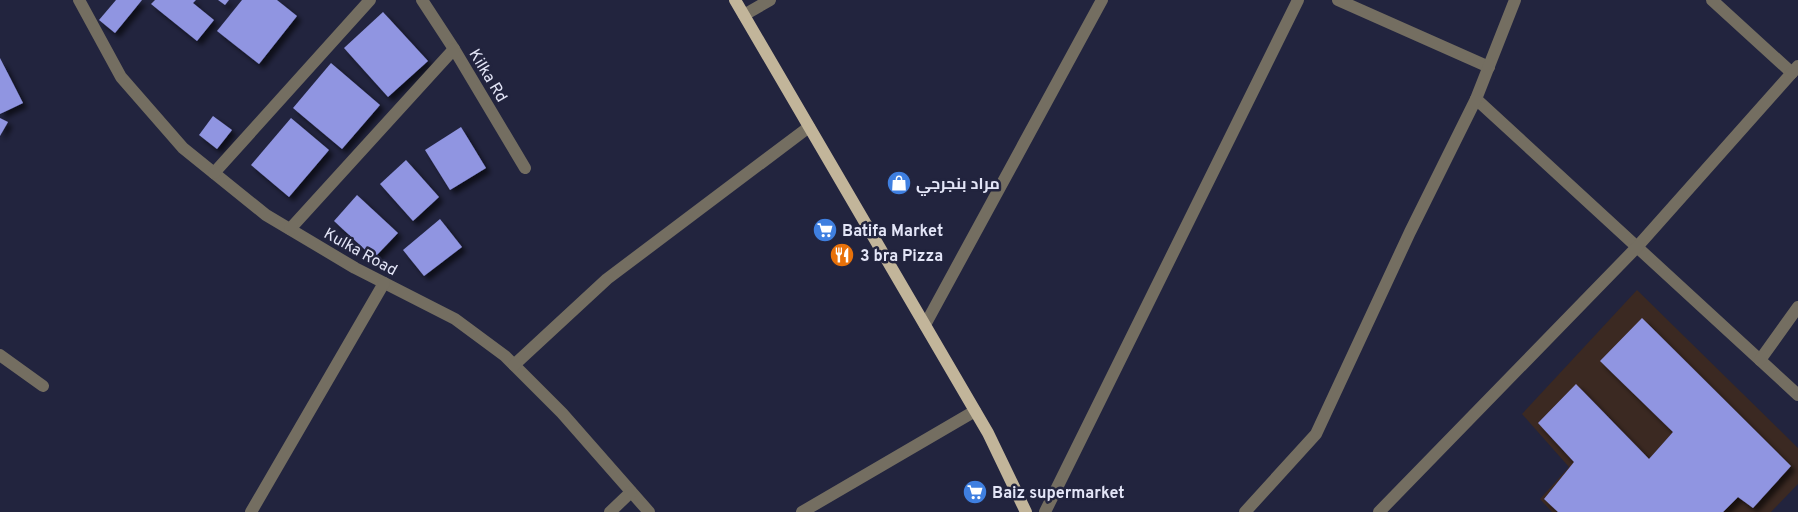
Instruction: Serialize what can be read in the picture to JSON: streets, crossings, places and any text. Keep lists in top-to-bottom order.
{
  "streets": {
    "street": ["Kilka Rd", "Kulka Road"]
  },
  "places": {
    "shop": ["مراد بنجرجي"],
    "supermarket": ["Batifa Market", "Baiz supermarket"],
    "restaurant": ["3 bra Pizza"]
  }
}
